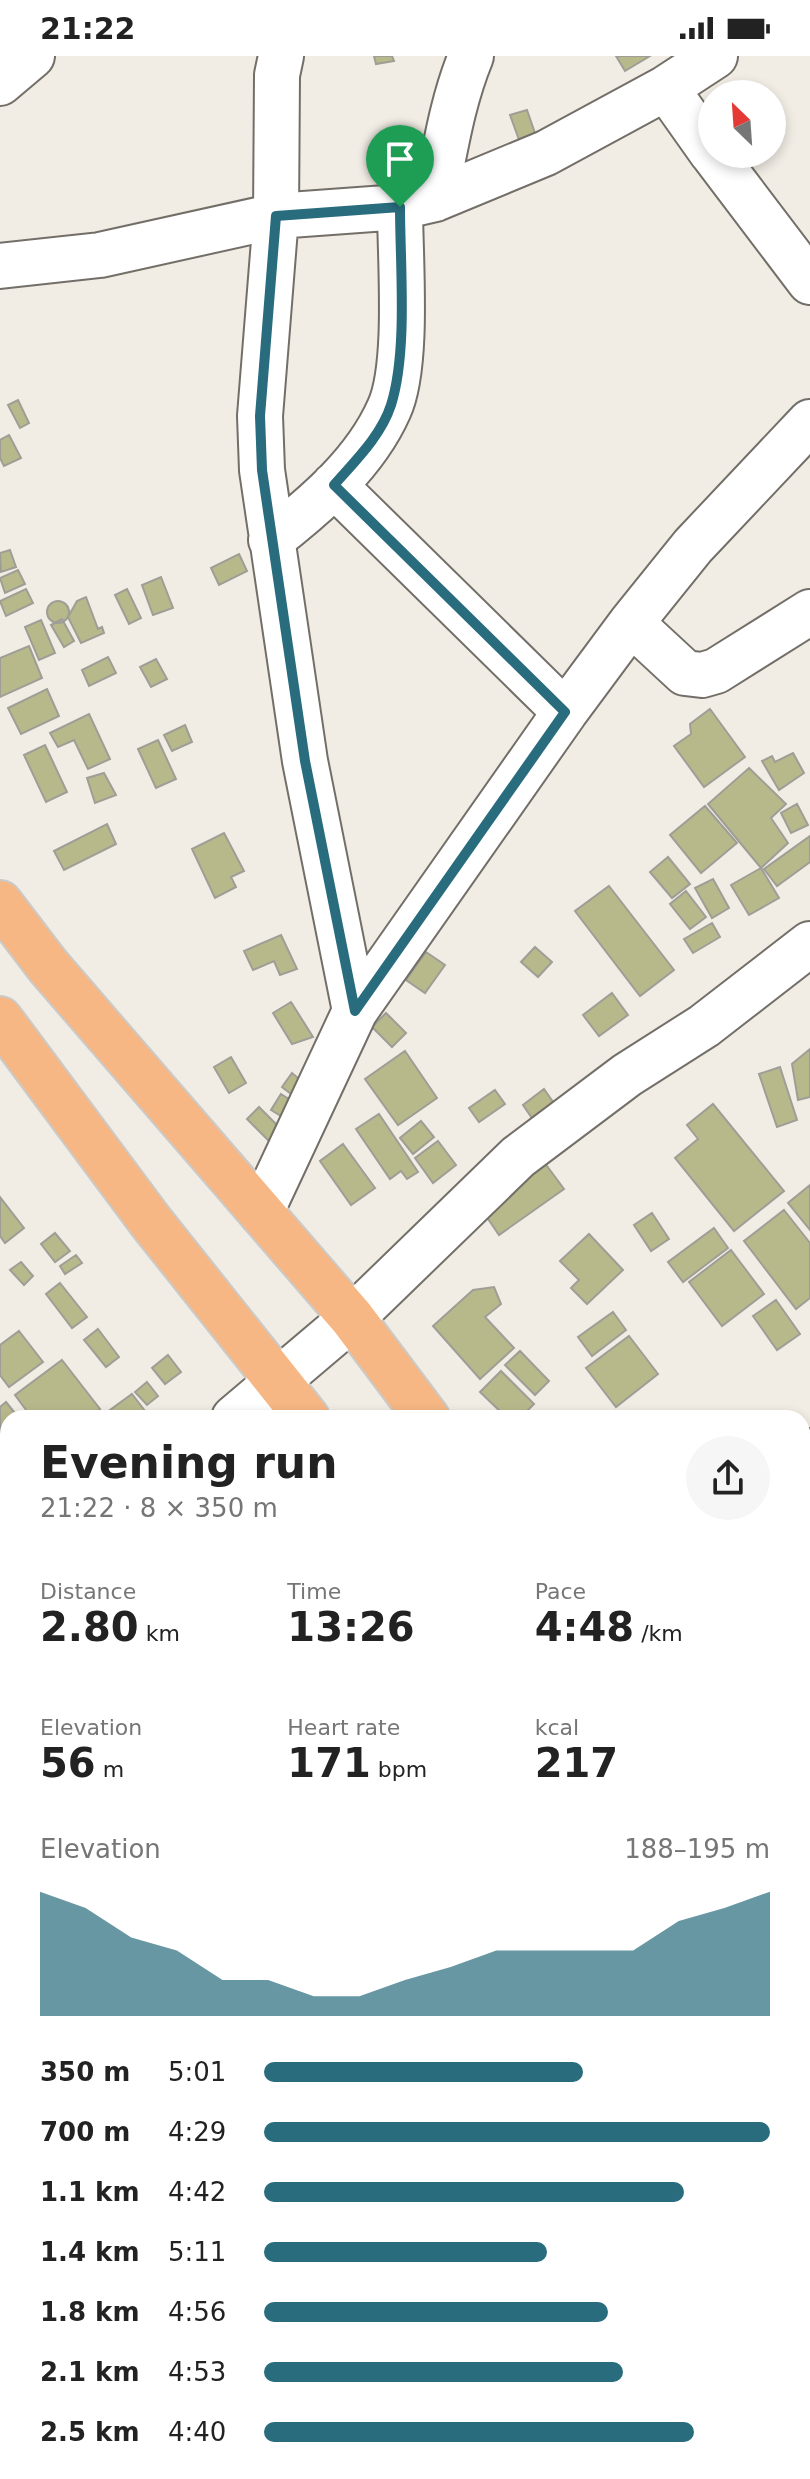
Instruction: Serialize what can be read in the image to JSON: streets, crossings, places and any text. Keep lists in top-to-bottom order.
{
  "north": "top left",
  "page": {
    "status": "21:22",
    "heading": ["Evening run", "21:22 · 8 × 350 m"],
    "stats": [
      ["Distance", "2.80 km"],
      ["Time", "13:26"],
      ["Pace", "4:48 /km"],
      ["Elevation", "56 m"],
      ["Heart rate", "171 bpm"],
      ["kcal", "217"]
    ],
    "chart": ["Elevation", "188–195 m"],
    "list": [
      {
        "name": "350 m",
        "note": "5:01"
      },
      {
        "name": "700 m",
        "note": "4:29"
      },
      {
        "name": "1.1 km",
        "note": "4:42"
      },
      {
        "name": "1.4 km",
        "note": "5:11"
      },
      {
        "name": "1.8 km",
        "note": "4:56"
      },
      {
        "name": "2.1 km",
        "note": "4:53"
      },
      {
        "name": "2.5 km",
        "note": "4:40"
      }
    ]
  }
}
